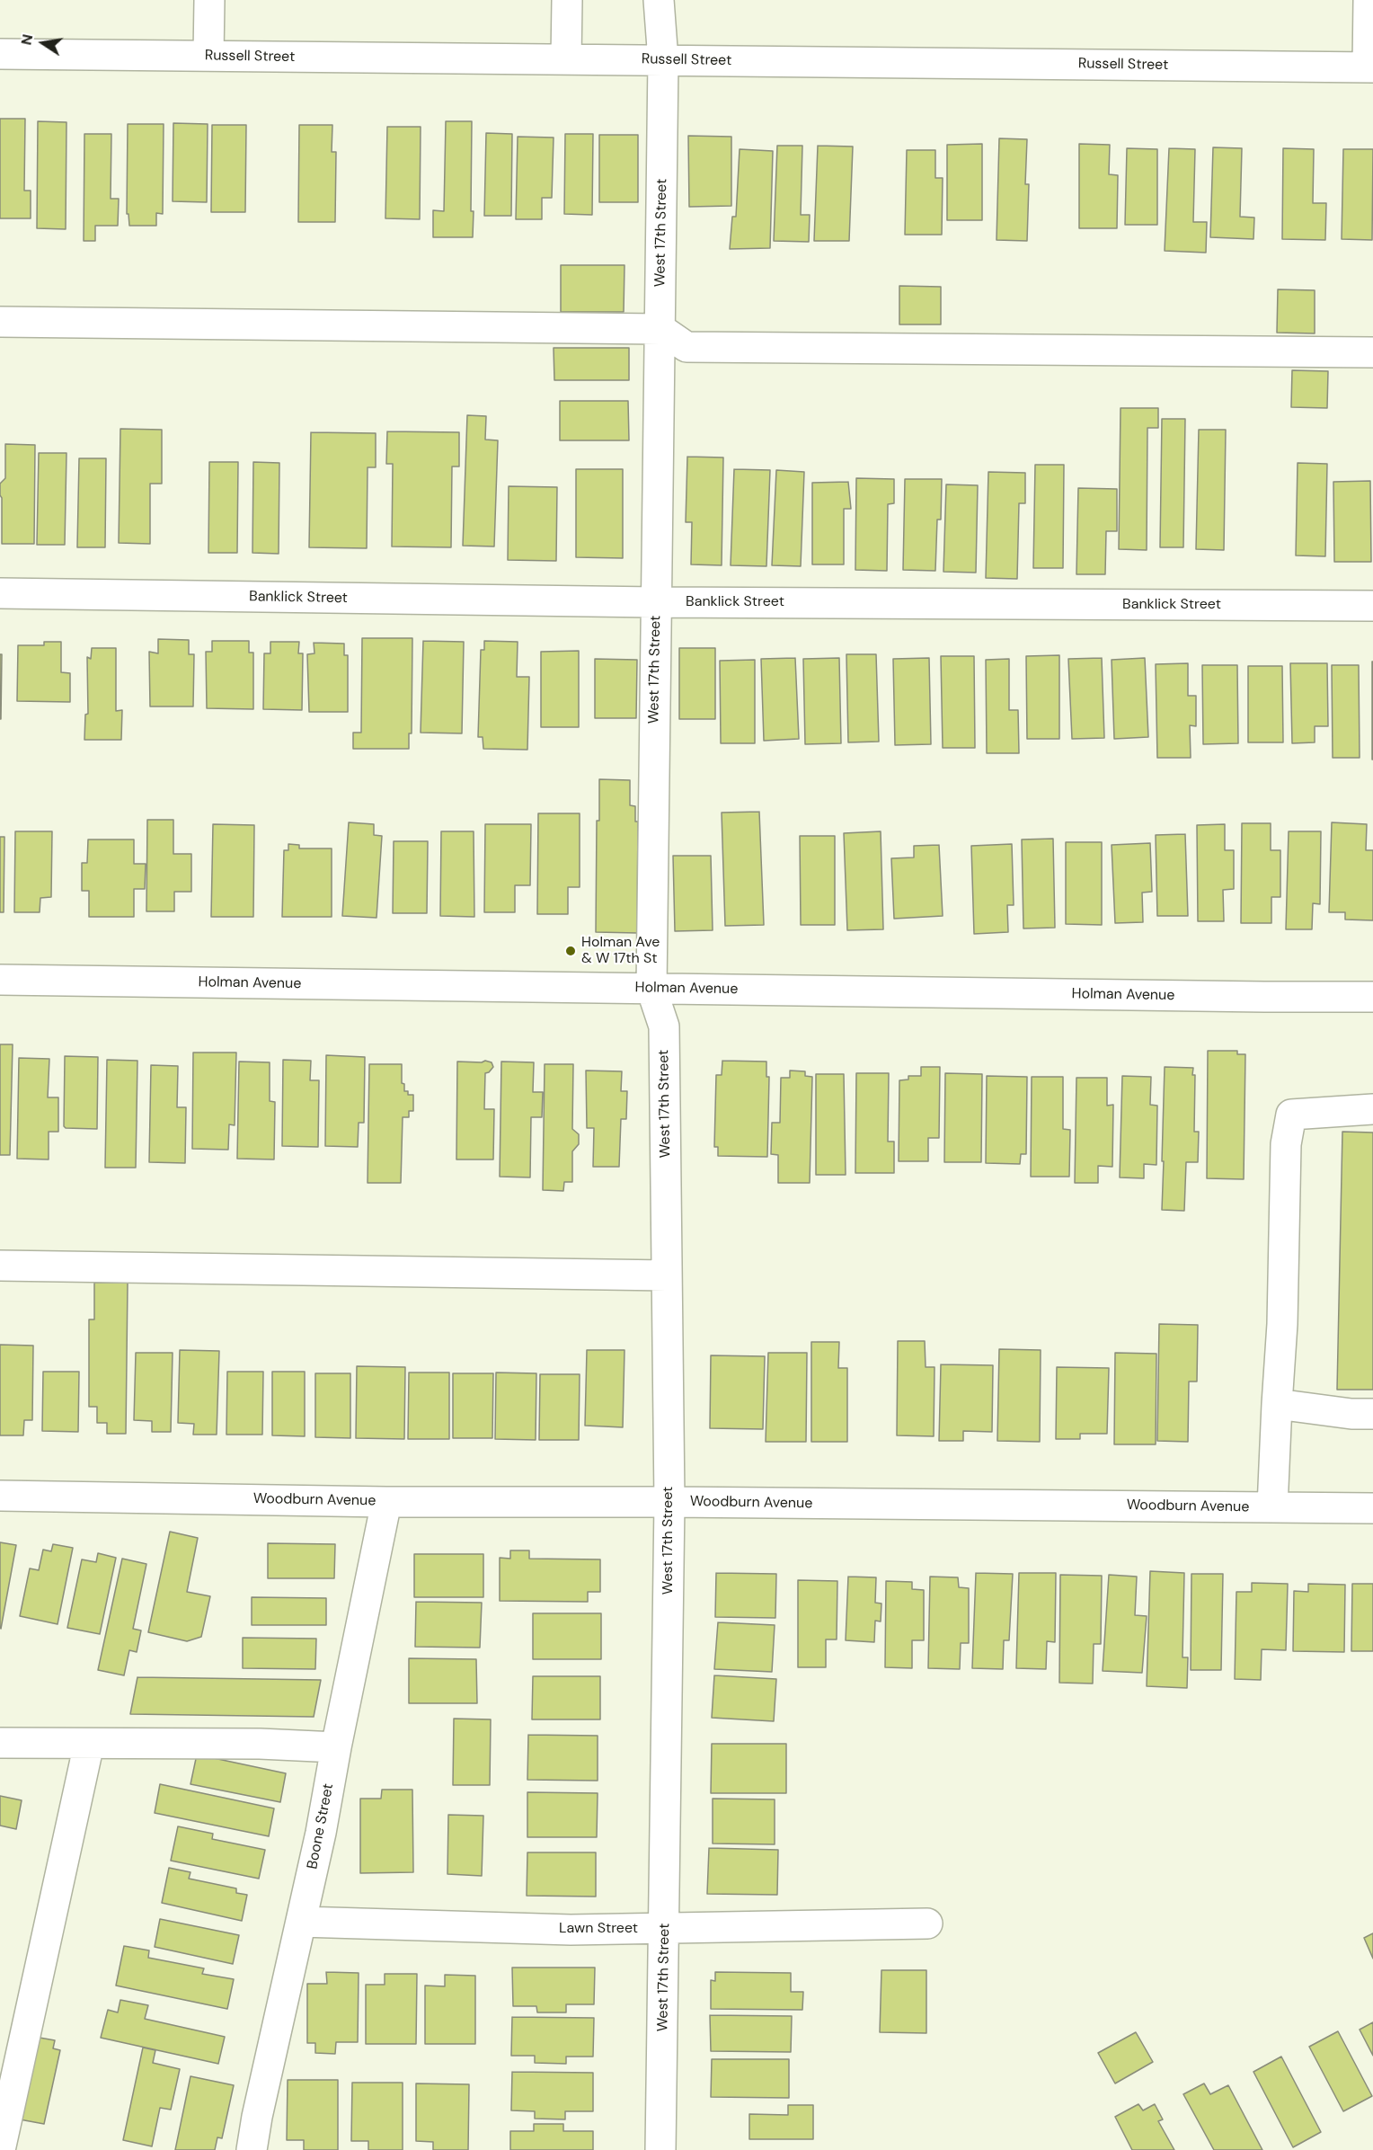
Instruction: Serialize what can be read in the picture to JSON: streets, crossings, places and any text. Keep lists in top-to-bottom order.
{
  "streets": {
    "street": [
      "Russell Street",
      "West 17th Street",
      "Banklick Street",
      "Holman Avenue",
      "Woodburn Avenue",
      "Boone Street",
      "Lawn Street"
    ]
  },
  "crossings": [
    ["Russell Street", "West 17th Street"],
    ["West 17th Street", "Banklick Street"],
    ["West 17th Street", "Holman Avenue"],
    ["West 17th Street", "Woodburn Avenue"],
    ["West 17th Street", "Lawn Street"],
    ["Woodburn Avenue", "Boone Street"],
    ["Boone Street", "Lawn Street"]
  ],
  "places": ["Holman Ave & W 17th St"],
  "north": "left"
}
